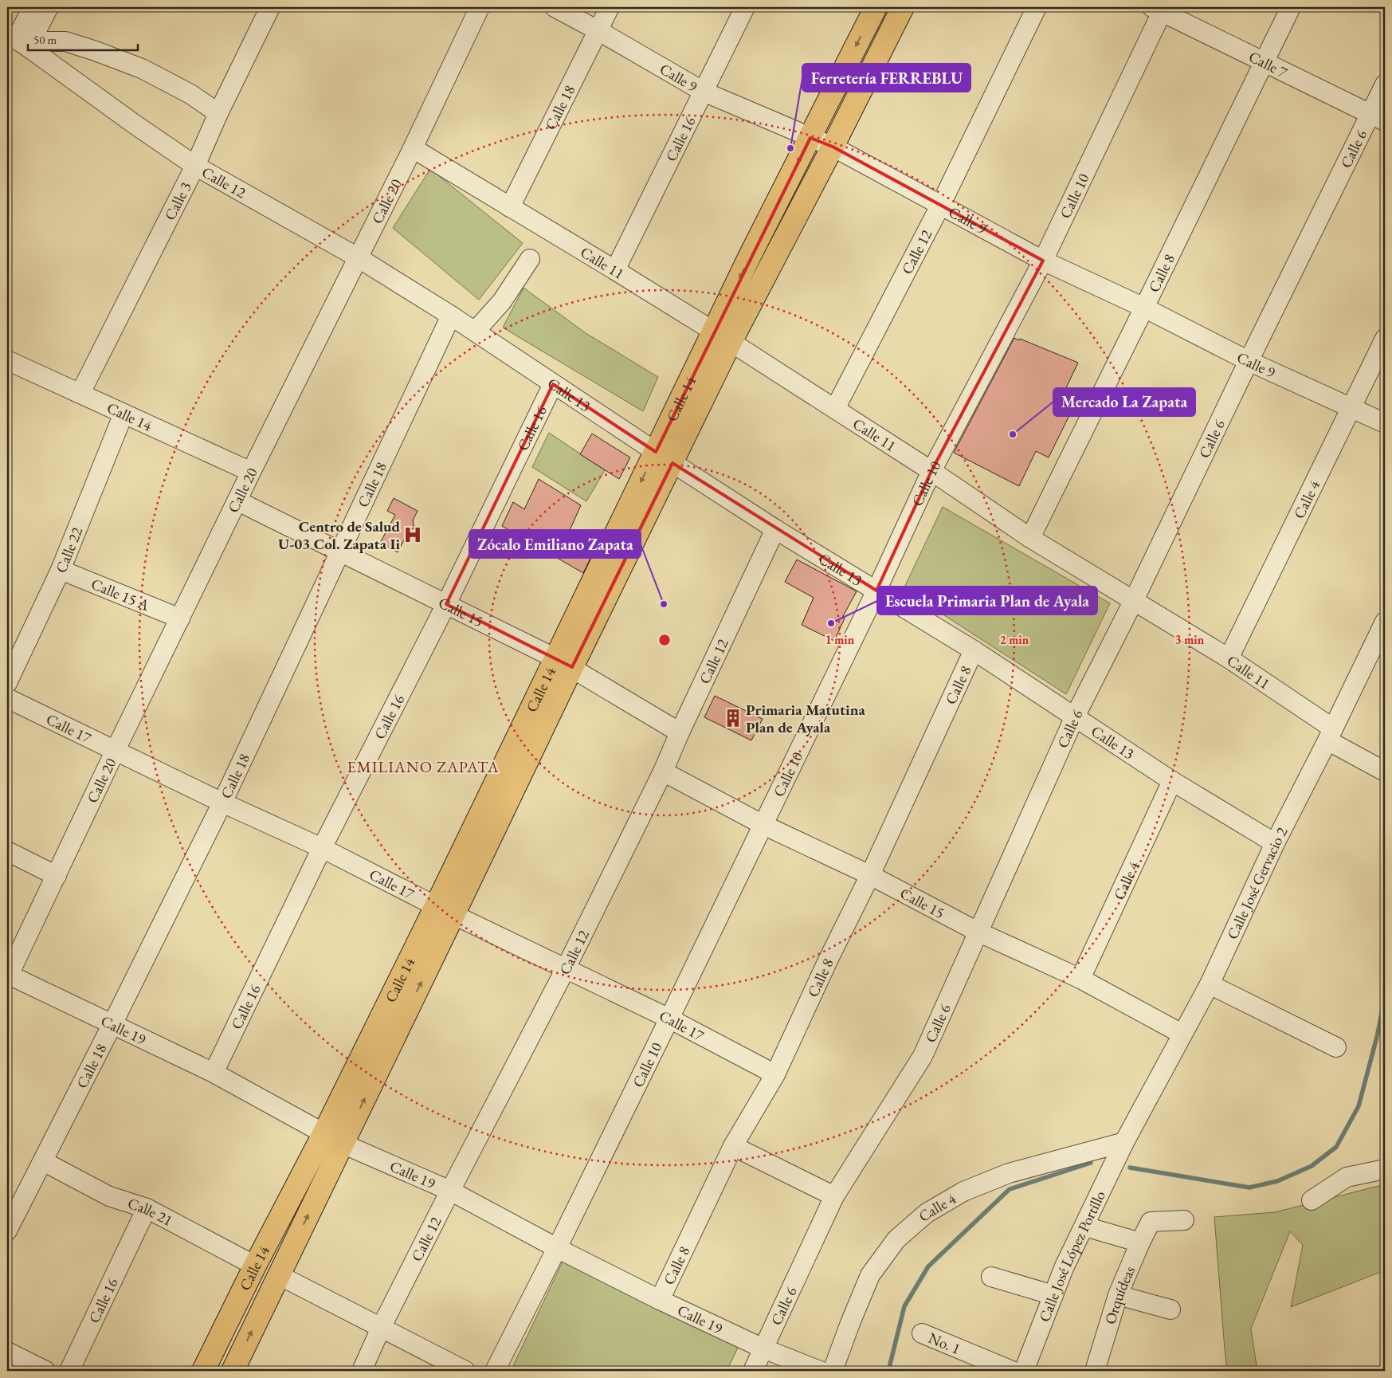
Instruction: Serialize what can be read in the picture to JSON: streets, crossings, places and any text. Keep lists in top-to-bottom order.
{
  "streets": {
    "main road": ["Calle 14"],
    "street": [
      "Calle 7",
      "Calle 9",
      "Calle 18",
      "Calle 16",
      "Calle 6",
      "Calle 12",
      "Calle 10",
      "Calle 3",
      "Calle 20",
      "Calle 11",
      "Calle 8",
      "Calle 13",
      "Calle 4",
      "Calle 22",
      "Calle 15 A",
      "Calle 15",
      "Calle 17",
      "Calle José Gervacio 2",
      "Calle 19",
      "Calle 21",
      "Calle José López Portillo",
      "Orquídeas",
      "No. 1"
    ]
  },
  "crossings": [
    ["Calle 7", "Calle 6"],
    ["Calle 7", "Calle 10"],
    ["Calle 7", "Calle 8"],
    ["Calle 9", "Calle 18"],
    ["Calle 9", "Calle 16"],
    ["Calle 9", "Calle 6"],
    ["Calle 9", "Calle 12"],
    ["Calle 9", "Calle 10"],
    ["Calle 9", "Calle 8"],
    ["Calle 9", "Calle 14"],
    ["Calle 9", "Calle 4"],
    ["Calle 18", "Calle 12"],
    ["Calle 18", "Calle 11"],
    ["Calle 18", "Calle 13"],
    ["Calle 18", "Calle 15"],
    ["Calle 18", "Calle 17"],
    ["Calle 18", "Calle 19"],
    ["Calle 18", "Calle 21"],
    ["Calle 16", "Calle 11"],
    ["Calle 16", "Calle 13"],
    ["Calle 16", "Calle 15"],
    ["Calle 16", "Calle 17"],
    ["Calle 16", "Calle 19"],
    ["Calle 16", "Calle 21"],
    ["Calle 6", "Calle 11"],
    ["Calle 6", "Calle 13"],
    ["Calle 6", "Calle 15"],
    ["Calle 6", "Calle 19"],
    ["Calle 12", "Calle 3"],
    ["Calle 12", "Calle 20"],
    ["Calle 12", "Calle 11"],
    ["Calle 12", "Calle 13"],
    ["Calle 12", "Calle 15"],
    ["Calle 12", "Calle 17"],
    ["Calle 12", "Calle 19"],
    ["Calle 10", "Calle 11"],
    ["Calle 10", "Calle 13"],
    ["Calle 10", "Calle 15"],
    ["Calle 10", "Calle 17"],
    ["Calle 10", "Calle 19"],
    ["Calle 3", "Calle 14"],
    ["Calle 20", "Calle 11"],
    ["Calle 20", "Calle 14"],
    ["Calle 20", "Calle 15 A"],
    ["Calle 20", "Calle 15"],
    ["Calle 20", "Calle 17"],
    ["Calle 20", "Calle 19"],
    ["Calle 11", "Calle 8"],
    ["Calle 11", "Calle 14"],
    ["Calle 11", "Calle 4"],
    ["Calle 11", "Calle José Gervacio 2"],
    ["Calle 8", "Calle 13"],
    ["Calle 8", "Calle 15"],
    ["Calle 8", "Calle 17"],
    ["Calle 8", "Calle 19"],
    ["Calle 13", "Calle 14"],
    ["Calle 13", "Calle 4"],
    ["Calle 13", "Calle José Gervacio 2"],
    ["Calle 14", "Calle 22"],
    ["Calle 14", "Calle 15"],
    ["Calle 14", "Calle 17"],
    ["Calle 14", "Calle 19"],
    ["Calle 14", "Calle 21"],
    ["Calle 4", "Calle 15"],
    ["Calle 4", "Calle José Gervacio 2"],
    ["Calle 4", "Calle José López Portillo"],
    ["Calle 22", "Calle 15 A"],
    ["Calle 15", "Calle José Gervacio 2"],
    ["Calle José Gervacio 2", "Calle José López Portillo"]
  ],
  "districts": ["EMILIANO ZAPATA"],
  "places": {
    "other": [
      "Ferretería FERREBLU",
      "Mercado La Zapata",
      "Zócalo Emiliano Zapata",
      "Escuela Primaria Plan de Ayala"
    ],
    "hospital": ["Centro de Salud U-03 Col. Zapata Ii"],
    "building": ["Primaria Matutina Plan de Ayala"]
  },
  "scale_bar": "50 m",
  "rings": ["1 min", "2 min", "3 min"]
}
